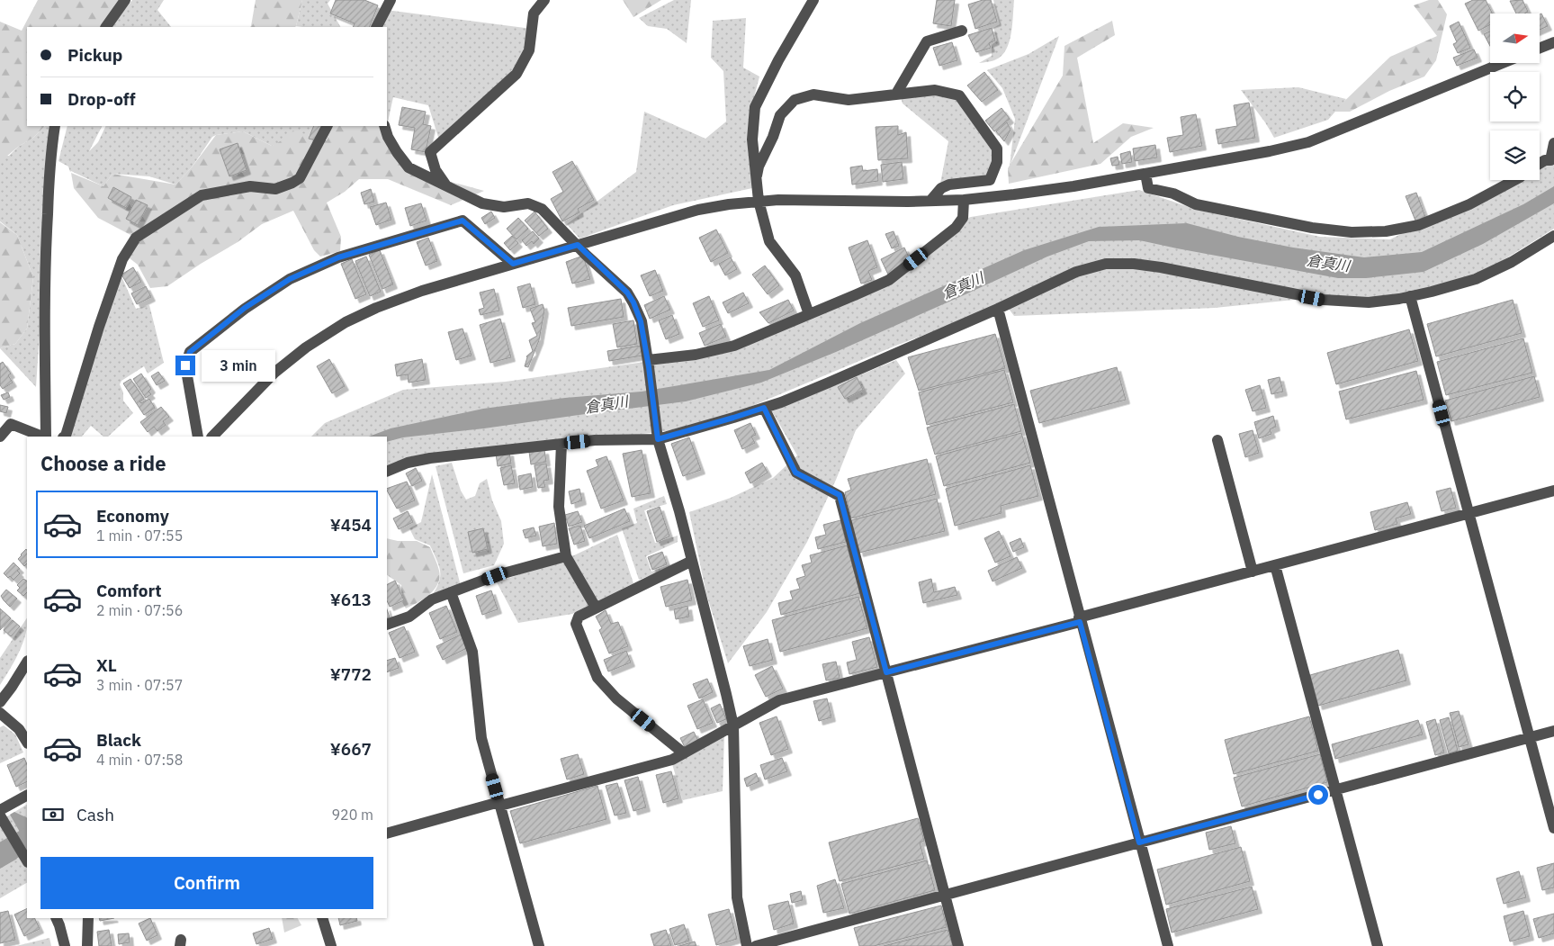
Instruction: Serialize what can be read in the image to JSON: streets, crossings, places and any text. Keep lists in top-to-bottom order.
{
  "water": ["倉真川"],
  "north": "right",
  "page": {
    "banner": ["Pickup", "Drop-off"],
    "bubble": "3 min",
    "heading": "Choose a ride",
    "list": [
      {
        "name": "Economy",
        "note": "1 min · 07:55",
        "value": "¥454"
      },
      {
        "name": "Comfort",
        "note": "2 min · 07:56",
        "value": "¥613"
      },
      {
        "name": "XL",
        "note": "3 min · 07:57",
        "value": "¥772"
      },
      {
        "name": "Black",
        "note": "4 min · 07:58",
        "value": "¥667"
      }
    ],
    "pay": ["Cash", "920 m"],
    "buttons": "Confirm"
  }
}
